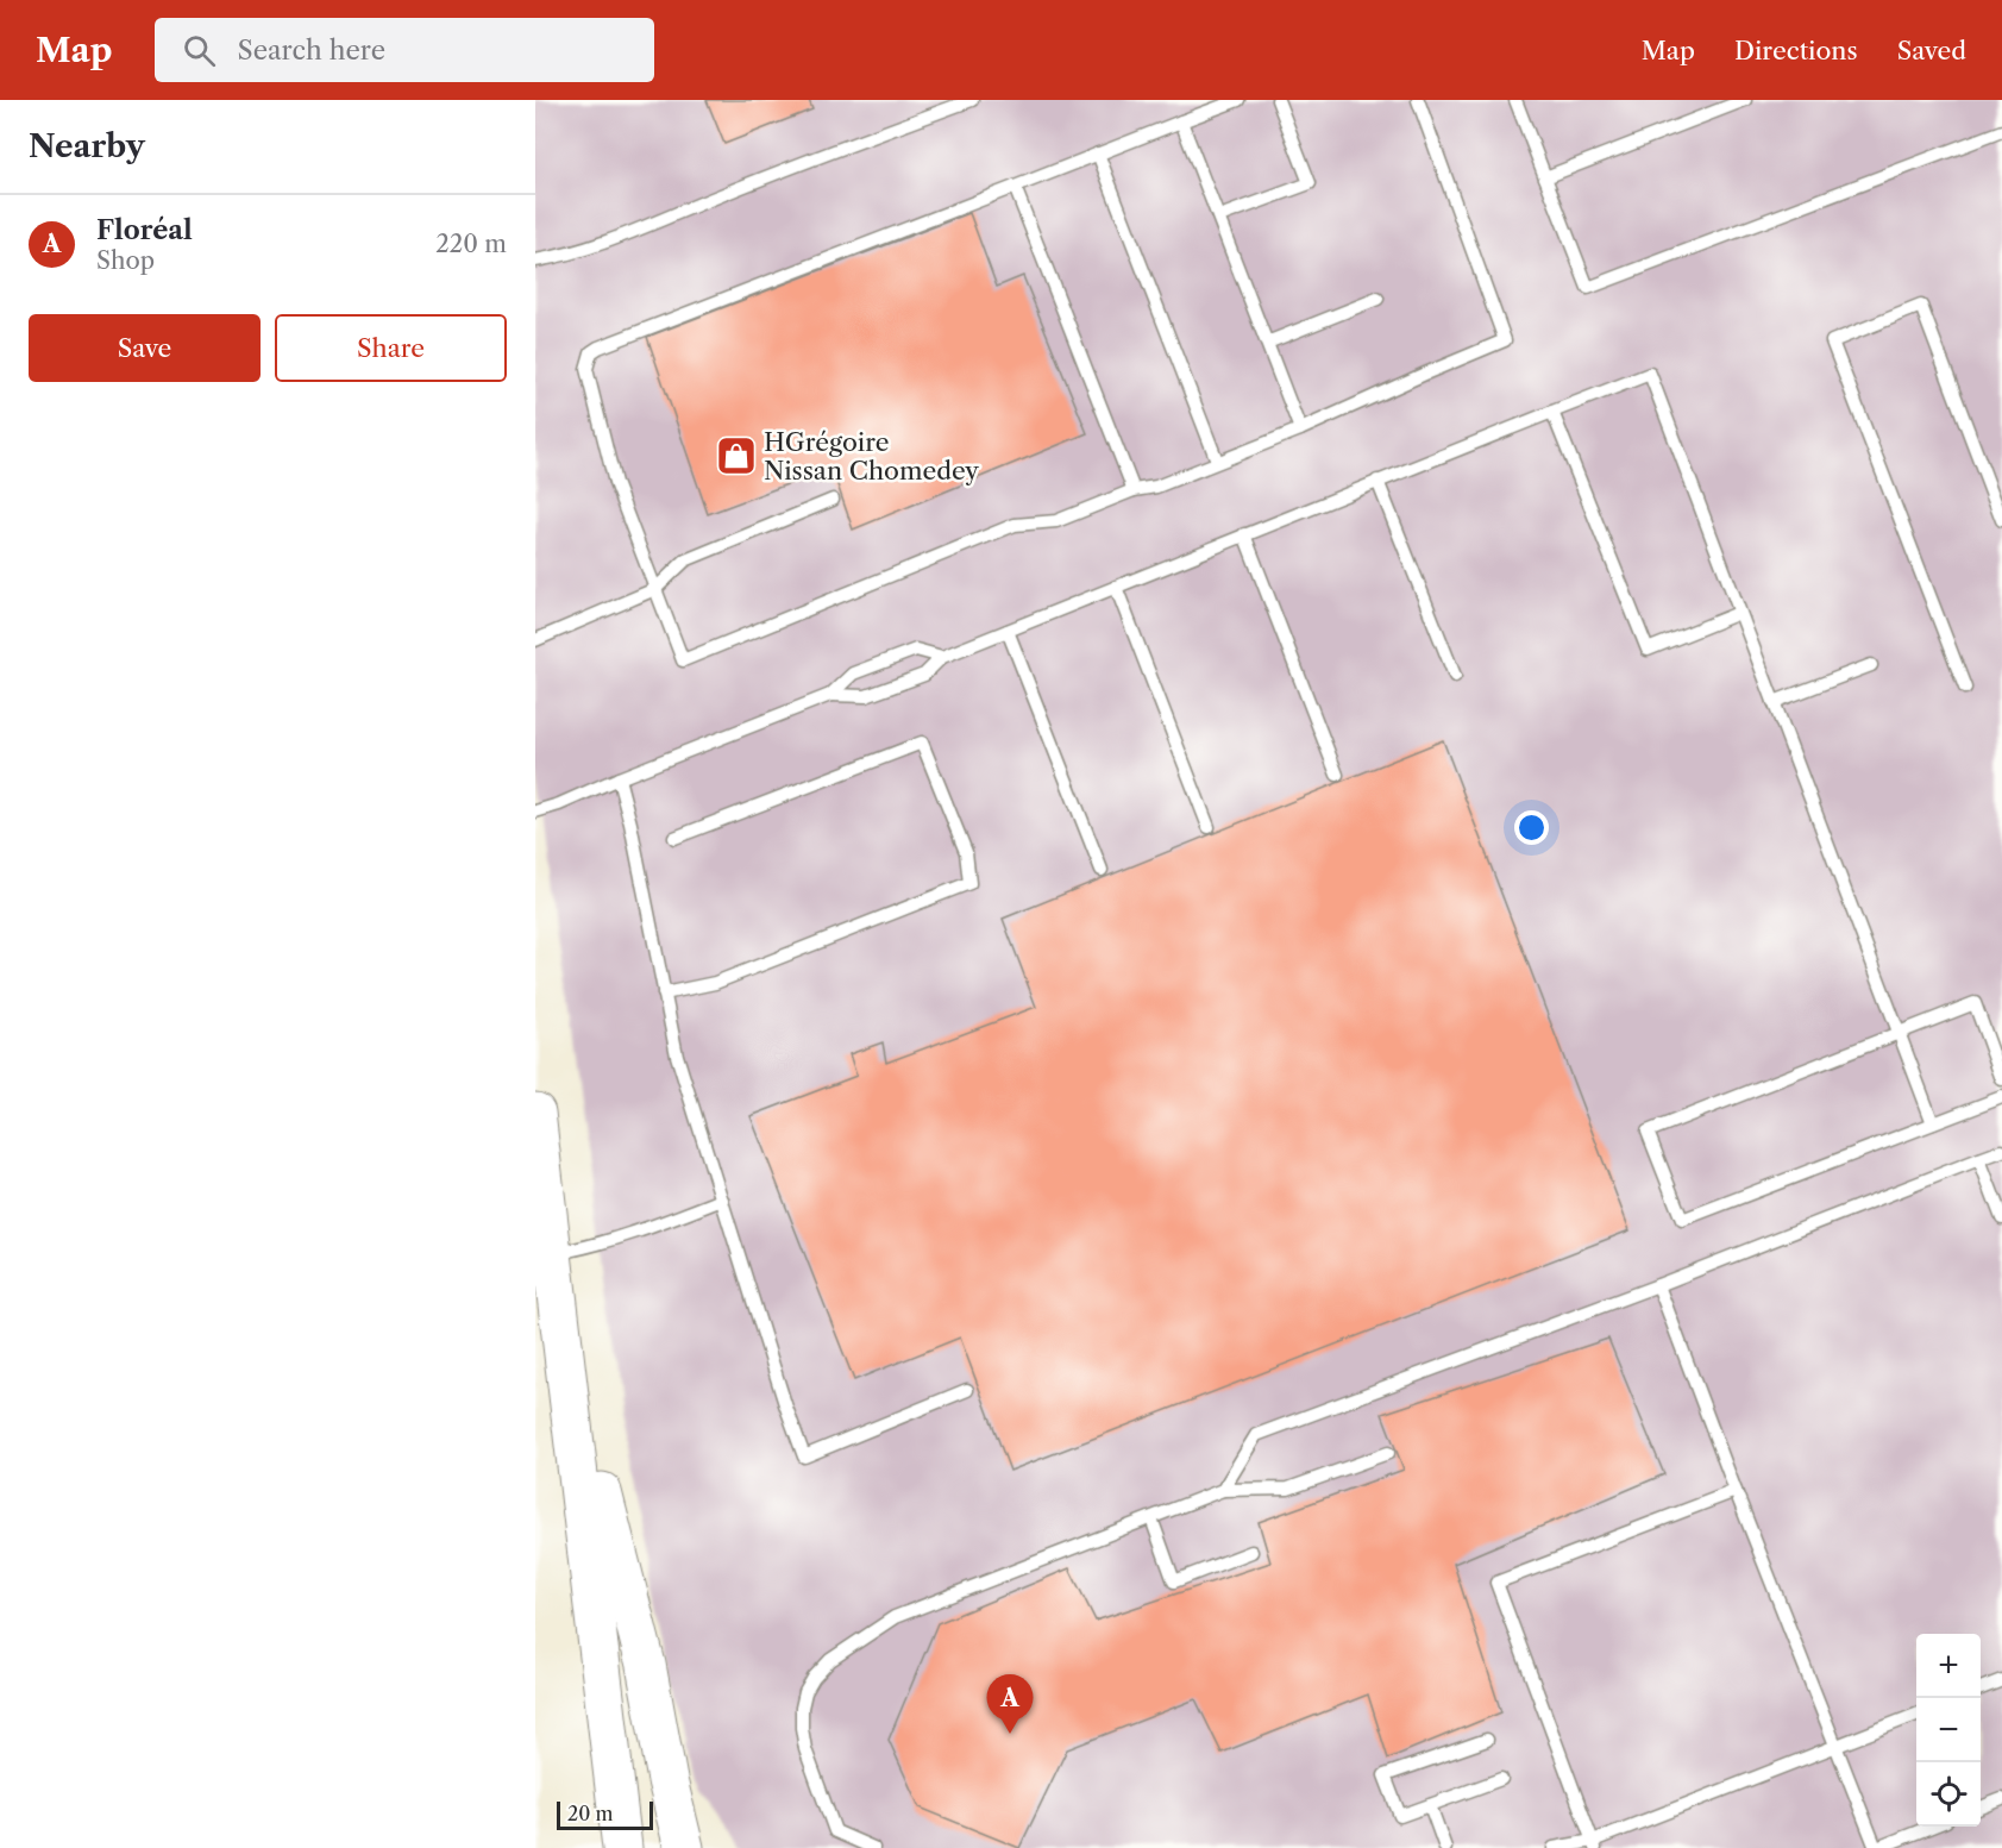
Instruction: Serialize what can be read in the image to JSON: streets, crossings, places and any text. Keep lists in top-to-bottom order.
{
  "places": {
    "shop": ["HGrégoire Nissan Chomedey"]
  },
  "scale_bar": "20 m",
  "page": {
    "header": "Map",
    "search": "Search here",
    "nav": ["Map", "Directions", "Saved"],
    "heading": "Nearby",
    "list": [
      {
        "mark": "A",
        "name": "Floréal",
        "note": "Shop",
        "value": "220 m"
      }
    ],
    "buttons": ["Save", "Share"],
    "map_buttons": ["+", "−"],
    "pins": "A",
    "scale": "20 m"
  }
}
